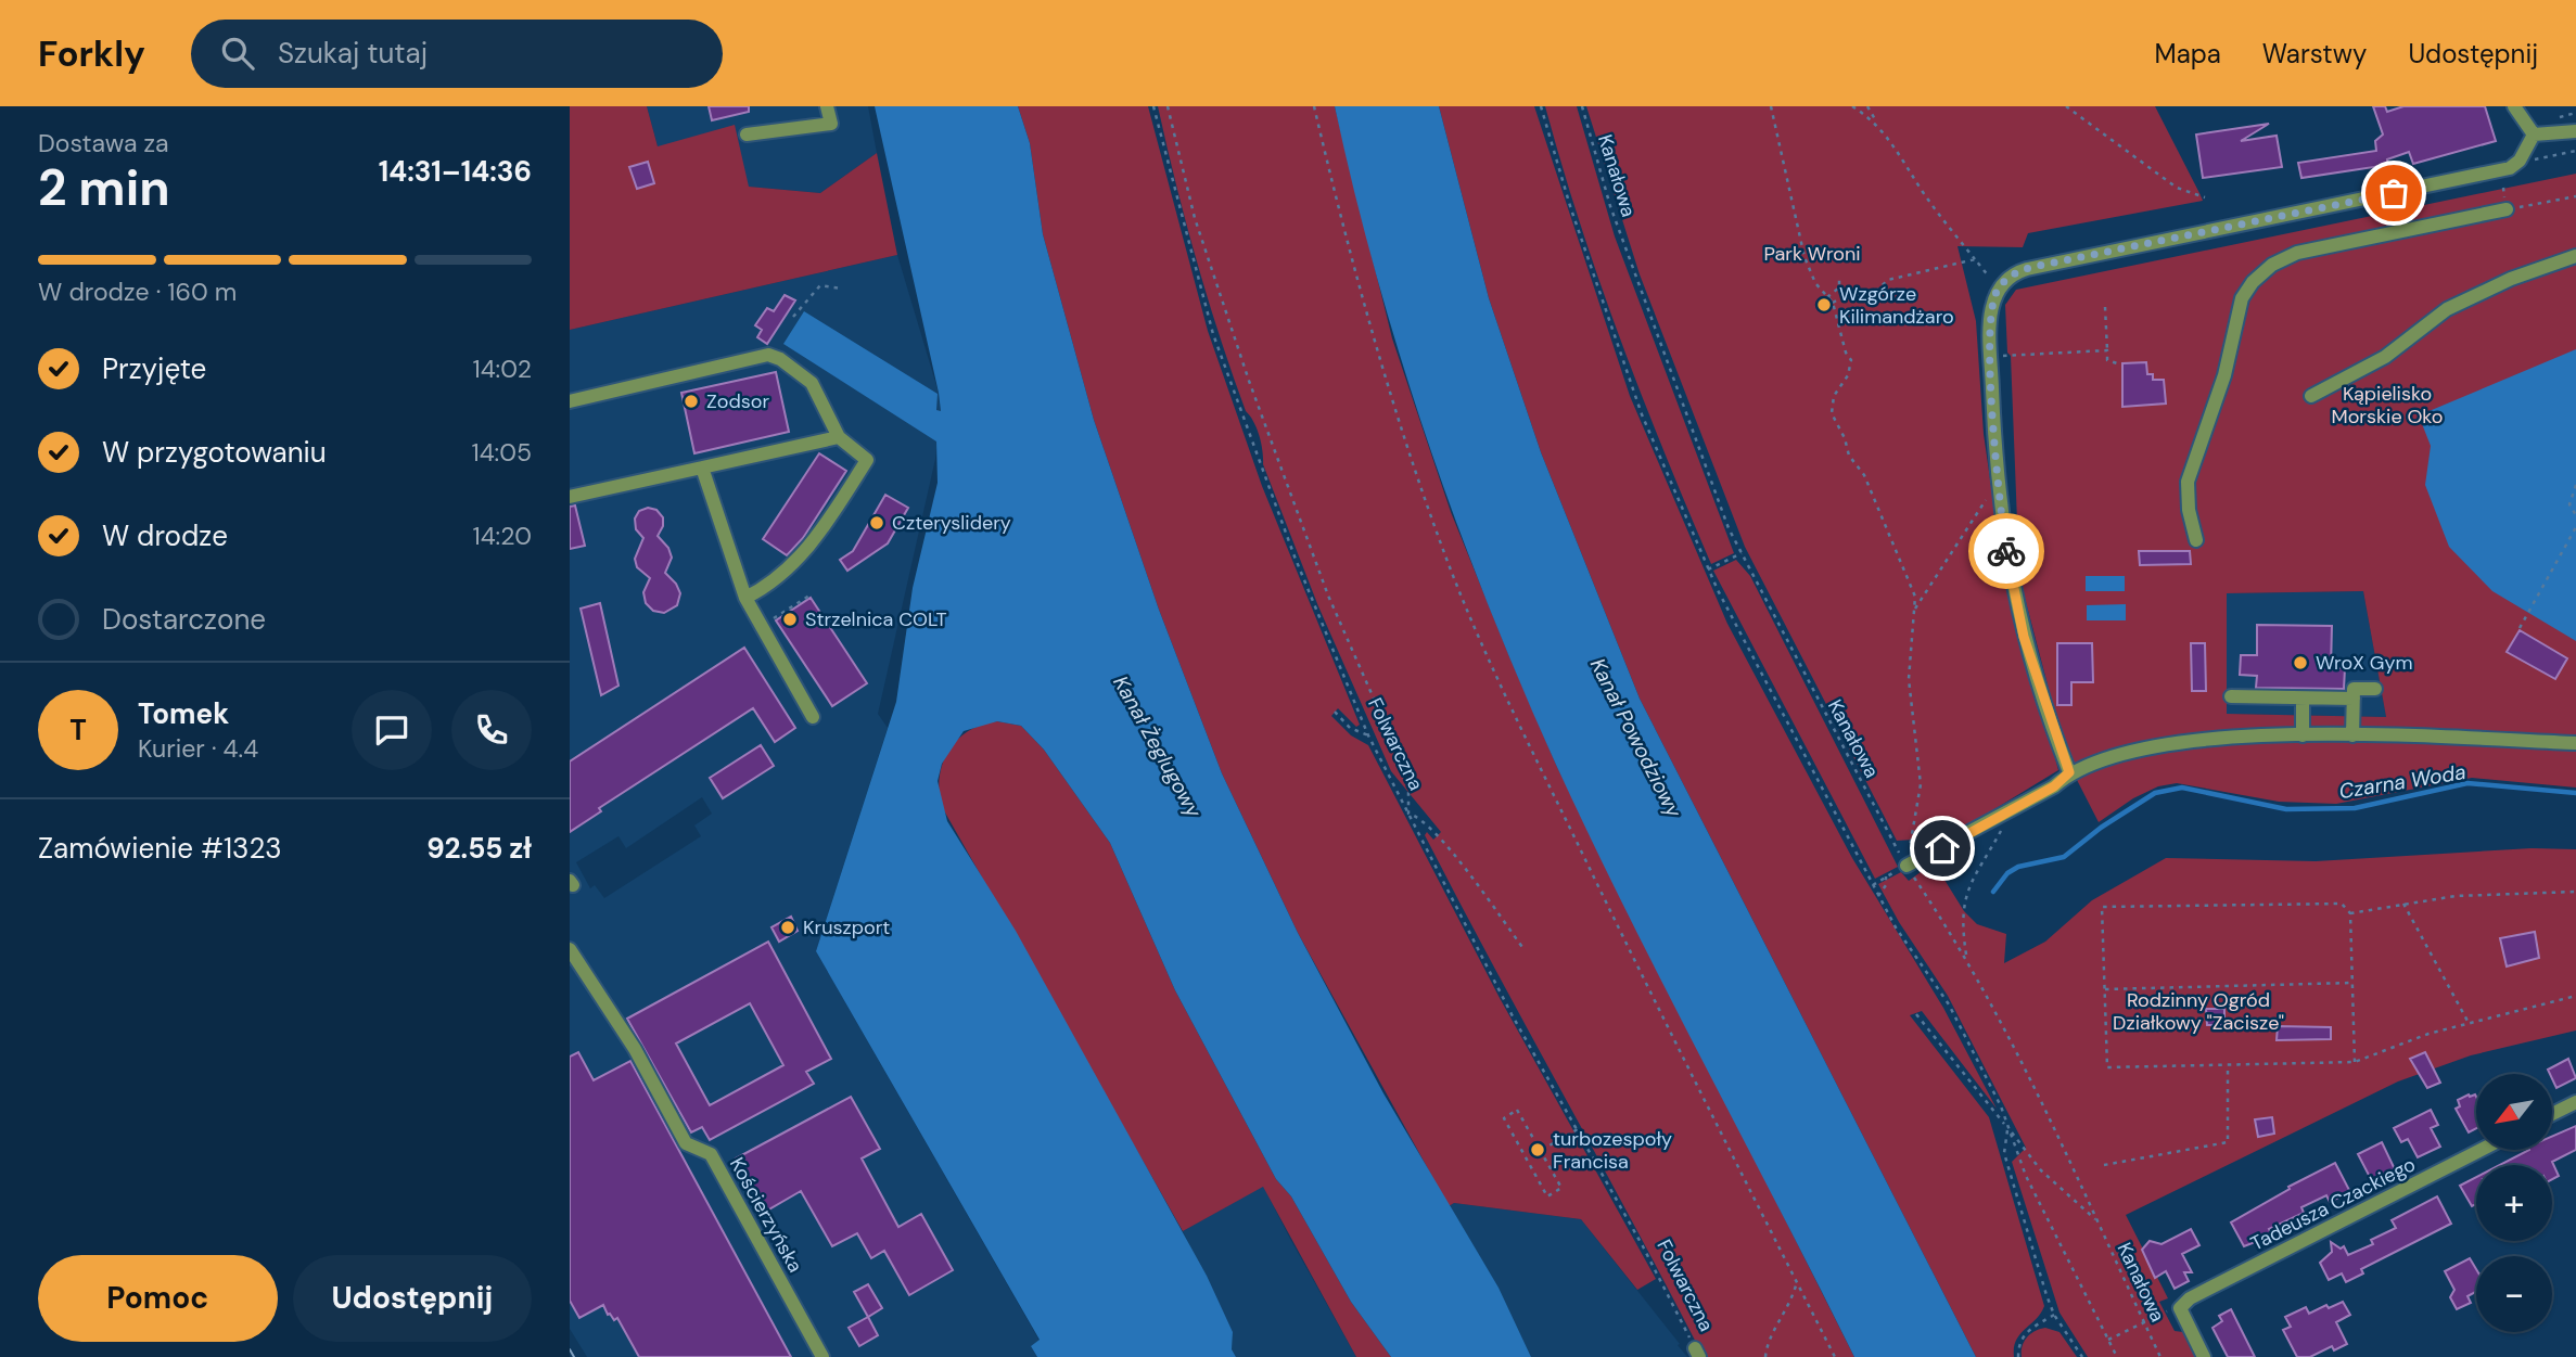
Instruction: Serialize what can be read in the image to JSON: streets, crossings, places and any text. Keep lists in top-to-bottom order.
{
  "streets": {
    "street": ["Tadeusza Czackiego", "Kościerzyńska"],
    "path": ["Kanałowa", "Folwarczna"]
  },
  "water": ["Kanał Powodziowy", "Kanał Żeglugowy", "Czarna Woda"],
  "parks": ["Park Wroni", "Kąpielisko Morskie Oko", "Rodzinny Ogród Działkowy \"Zacisze\""],
  "places": [
    "Wzgórze Kilimandżaro",
    "Zodsor",
    "Czteryslidery",
    "Strzelnica COLT",
    "WroX Gym",
    "Kruszport",
    "turbozespoły Francisa"
  ],
  "north": "bottom left",
  "page": {
    "header": "Forkly",
    "search": "Szukaj tutaj",
    "nav": ["Mapa", "Warstwy", "Udostępnij"],
    "heading": ["2 min", "Dostawa za", "14:31–14:36"],
    "panel": [
      "Tomek",
      "Kurier · 4.4",
      "Zamówienie #1323",
      "92.55 zł"
    ],
    "bar": "W drodze · 160 m",
    "list": [
      ["Przyjęte", "14:02"],
      ["W przygotowaniu", "14:05"],
      ["W drodze", "14:20"],
      "Dostarczone"
    ],
    "round": "T",
    "map_buttons": ["+", "−"],
    "buttons": ["Pomoc", "Udostępnij"]
  }
}
